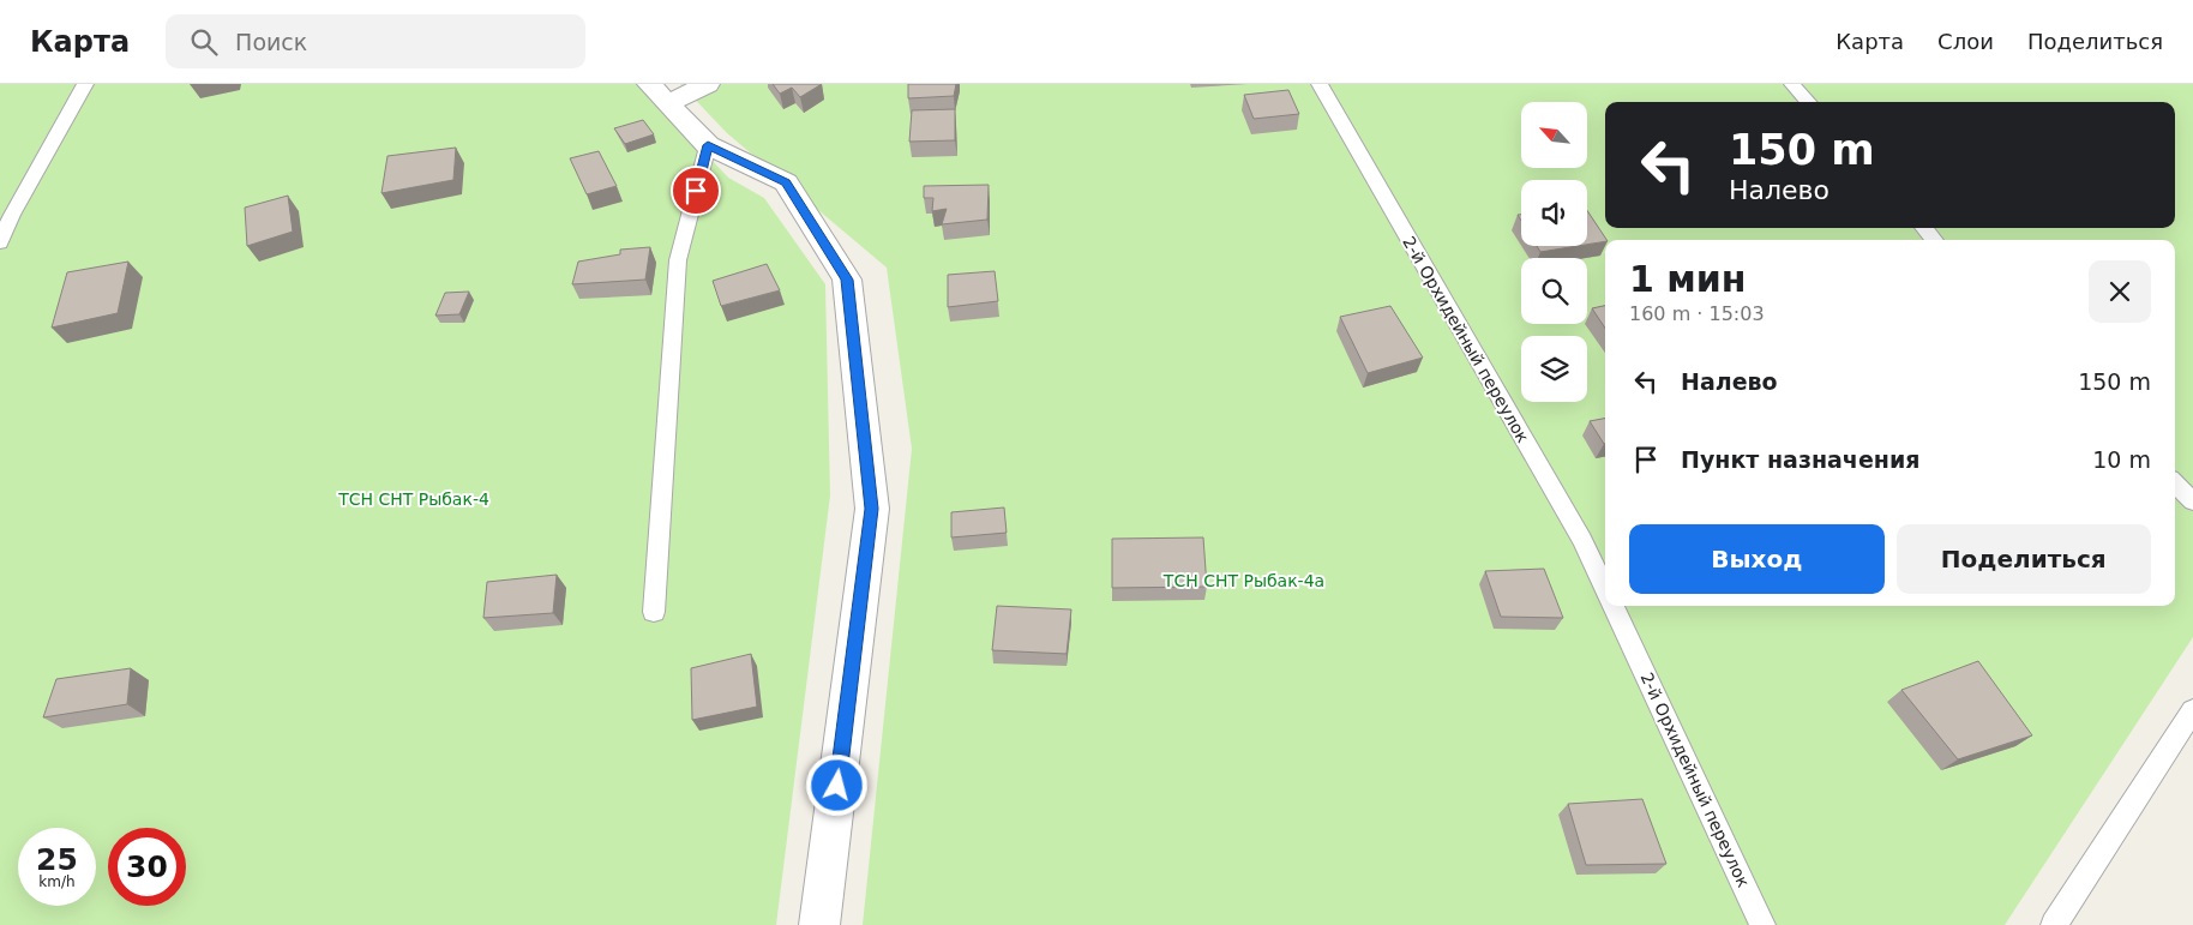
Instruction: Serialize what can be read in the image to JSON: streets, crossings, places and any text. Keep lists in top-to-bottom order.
{
  "streets": {
    "lane": ["2-й Орхидейный переулок"]
  },
  "parks": ["ТСН СНТ Рыбак-4", "ТСН СНТ Рыбак-4а"],
  "north": "top left",
  "page": {
    "header": "Карта",
    "search": "Поиск",
    "nav": ["Карта", "Слои", "Поделиться"],
    "turn": ["150 m", "Налево"],
    "heading": ["1 мин", "160 m · 15:03"],
    "list": [
      {
        "name": "Налево",
        "value": "150 m"
      },
      {
        "name": "Пункт назначения",
        "value": "10 m"
      }
    ],
    "buttons": ["Выход", "Поделиться"],
    "speed": "25 km/h",
    "limit": "30"
  }
}
